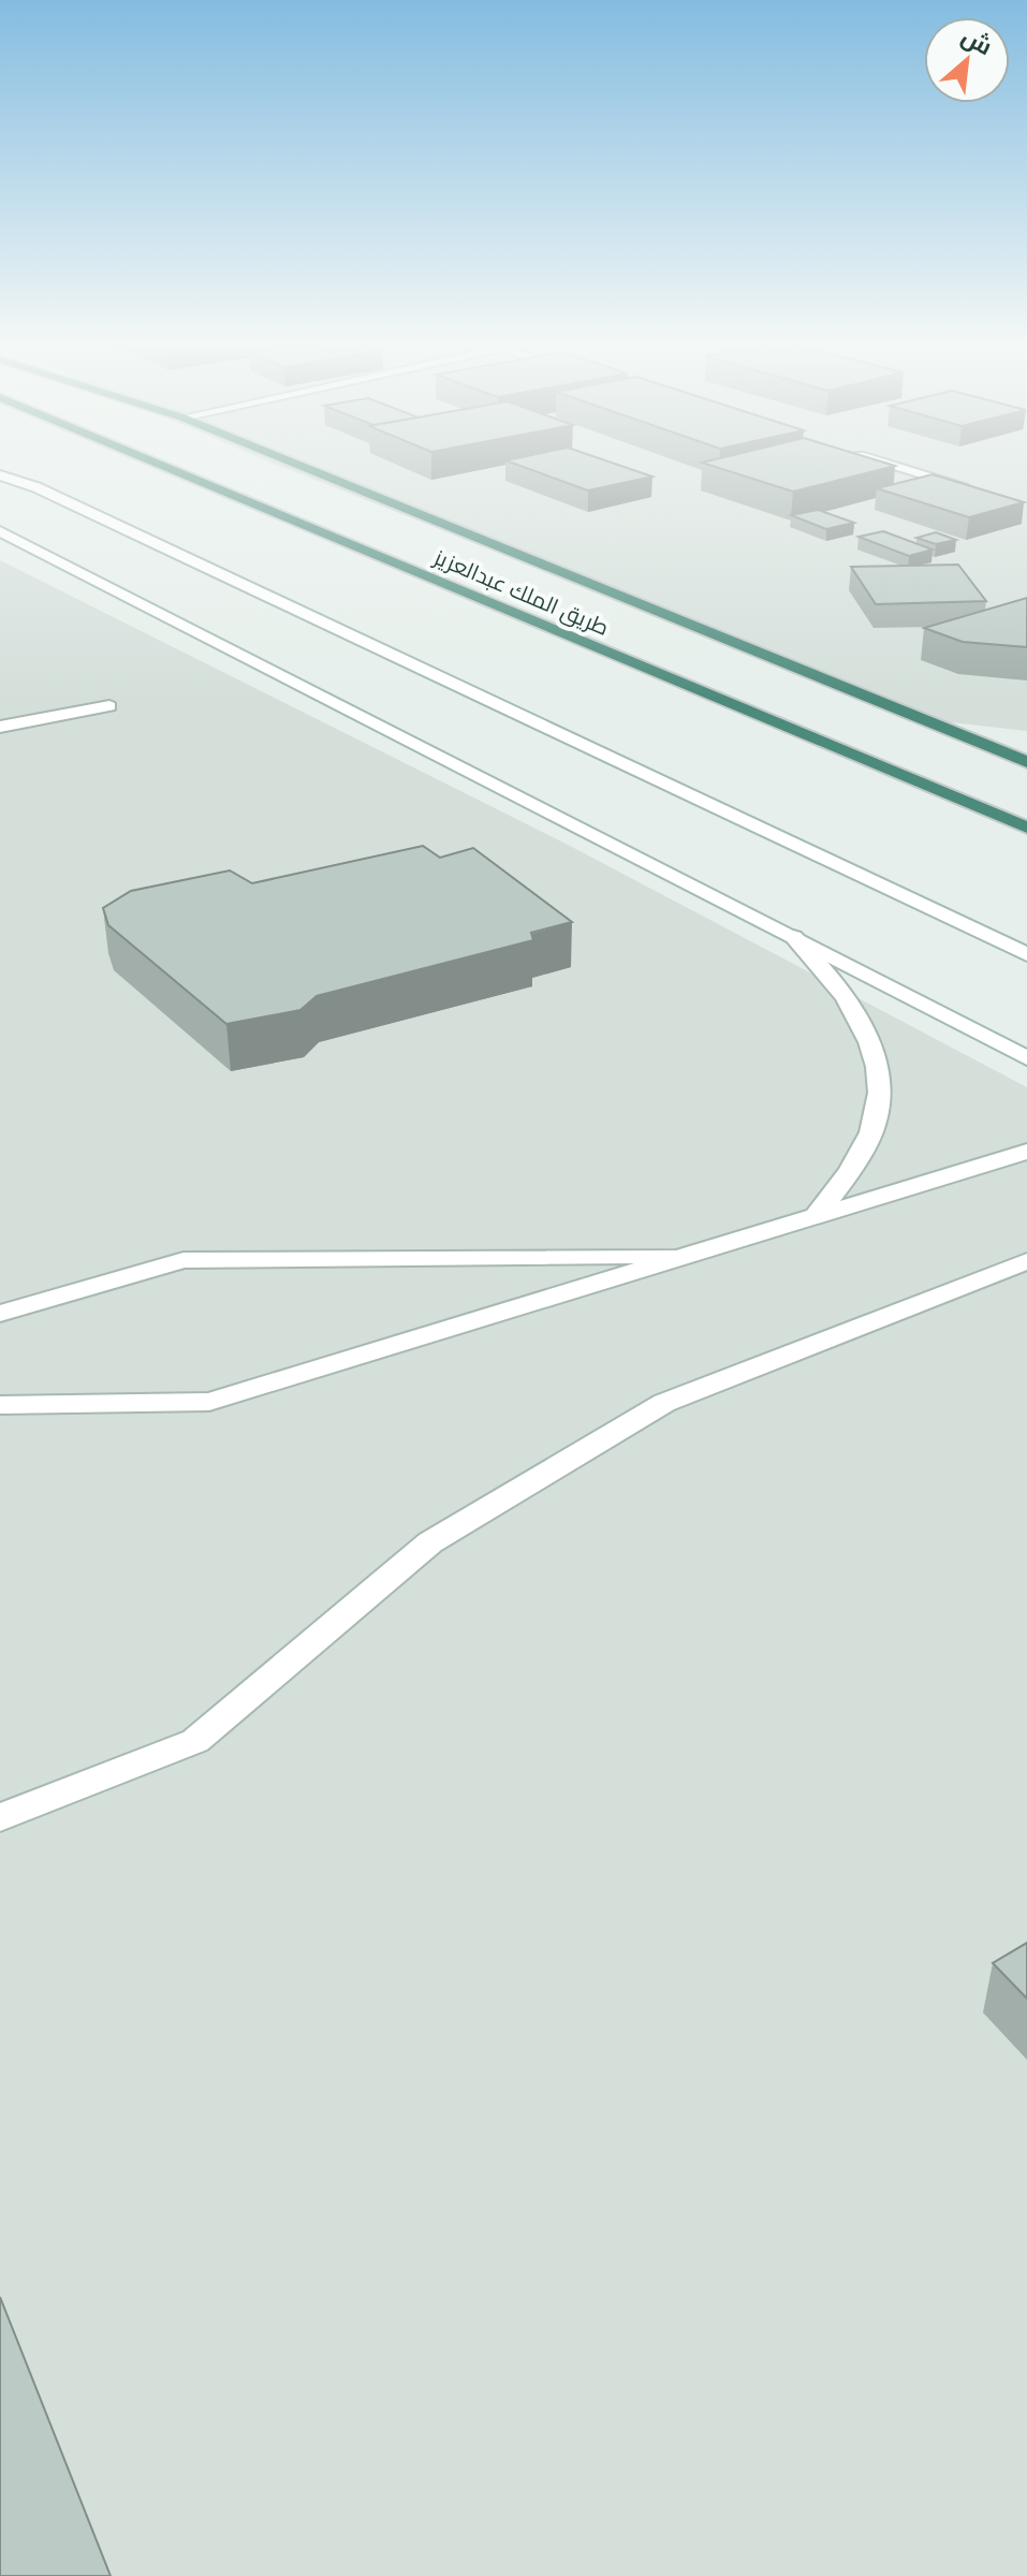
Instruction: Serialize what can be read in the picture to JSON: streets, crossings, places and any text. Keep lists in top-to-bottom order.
{
  "streets": {
    "highway": ["طريق الملك عبدالعزيز"]
  },
  "north": "top right"
}
